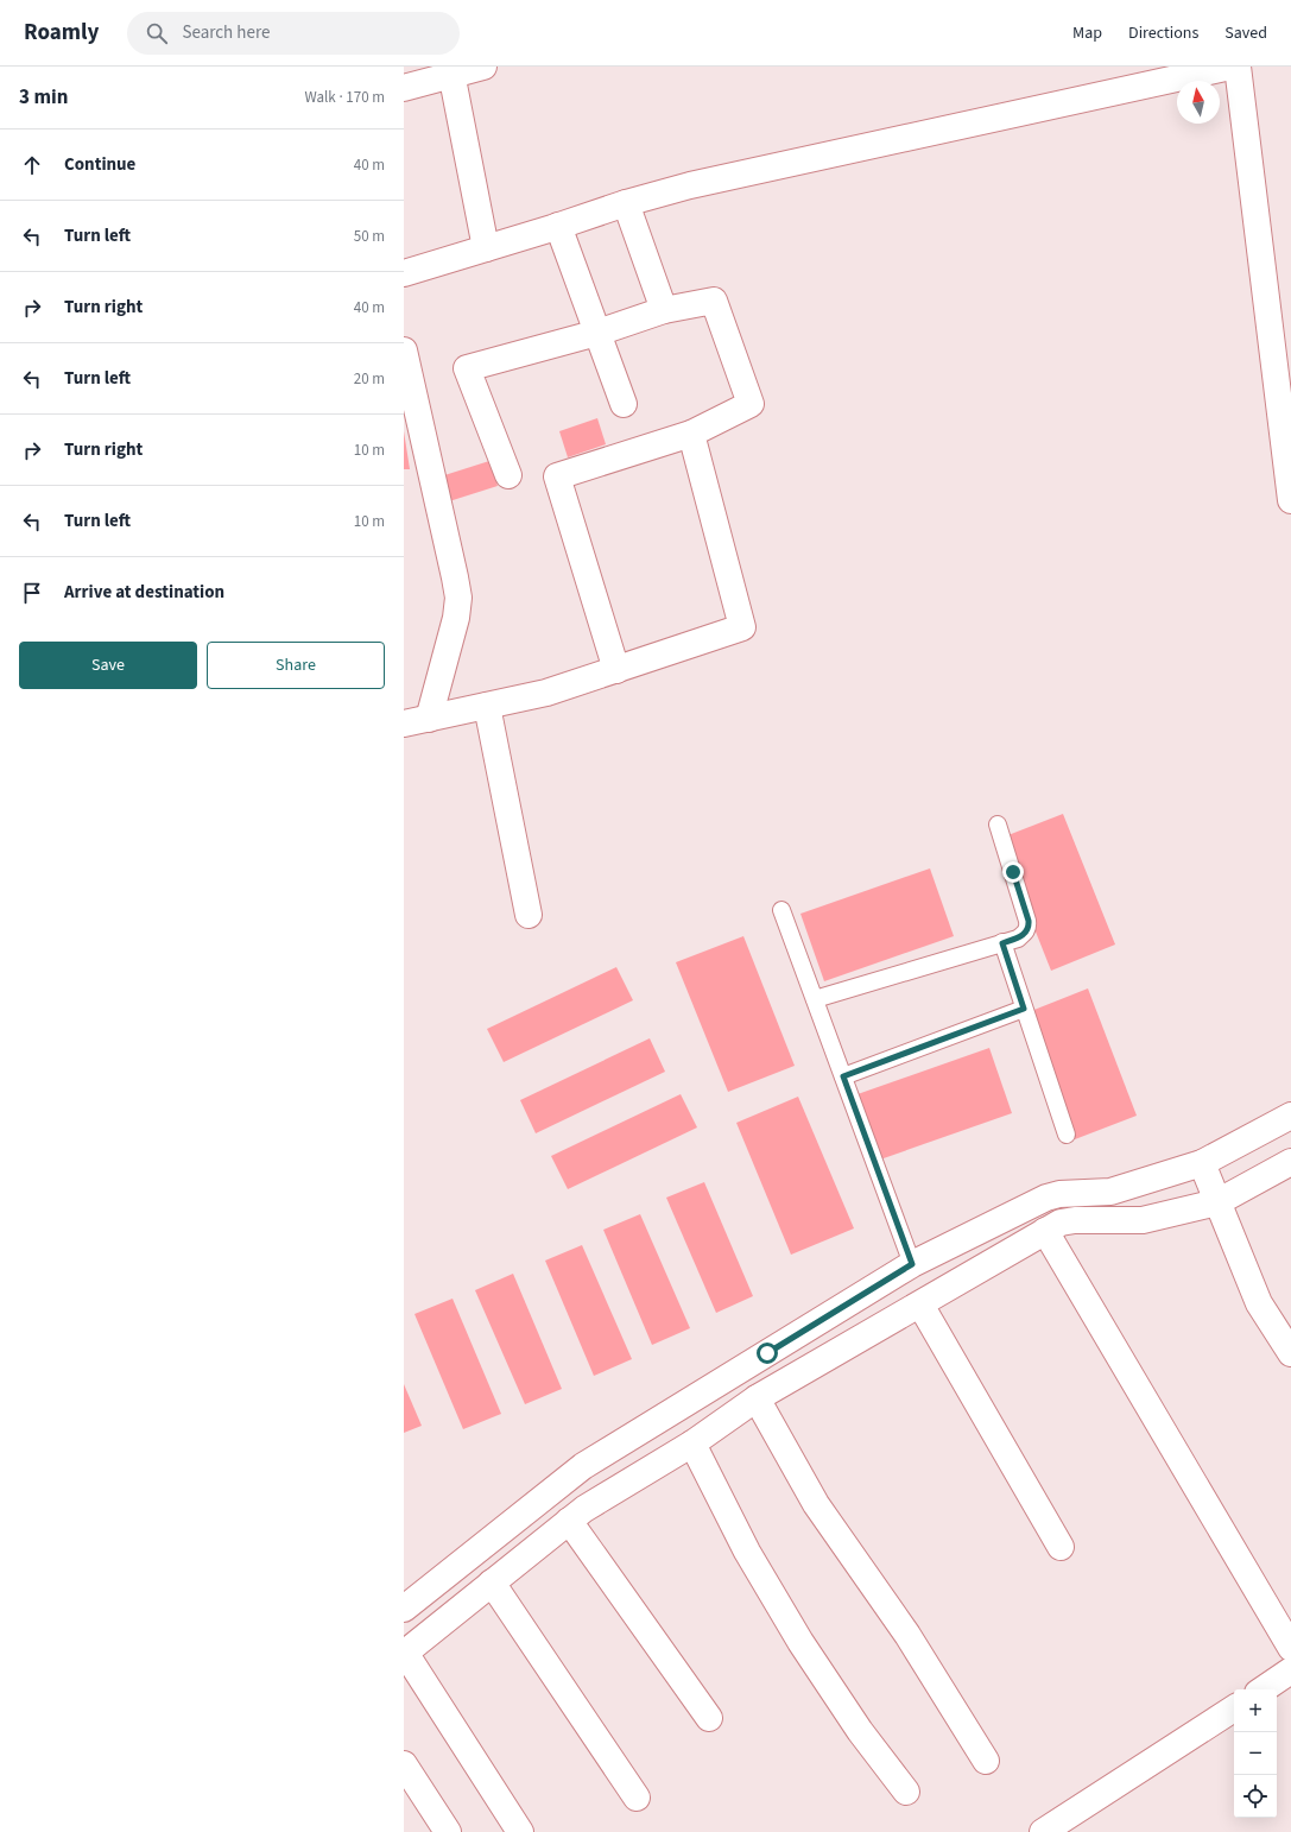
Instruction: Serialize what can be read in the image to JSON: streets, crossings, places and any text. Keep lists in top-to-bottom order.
{
  "north": "top",
  "page": {
    "header": "Roamly",
    "search": "Search here",
    "nav": ["Map", "Directions", "Saved"],
    "heading": ["3 min", "Walk · 170 m"],
    "list": [
      ["Continue", "40 m"],
      ["Turn left", "50 m"],
      ["Turn right", "40 m"],
      ["Turn left", "20 m"],
      ["Turn right", "10 m"],
      ["Turn left", "10 m"],
      "Arrive at destination"
    ],
    "buttons": ["Save", "Share"],
    "map_buttons": ["+", "−"]
  }
}
